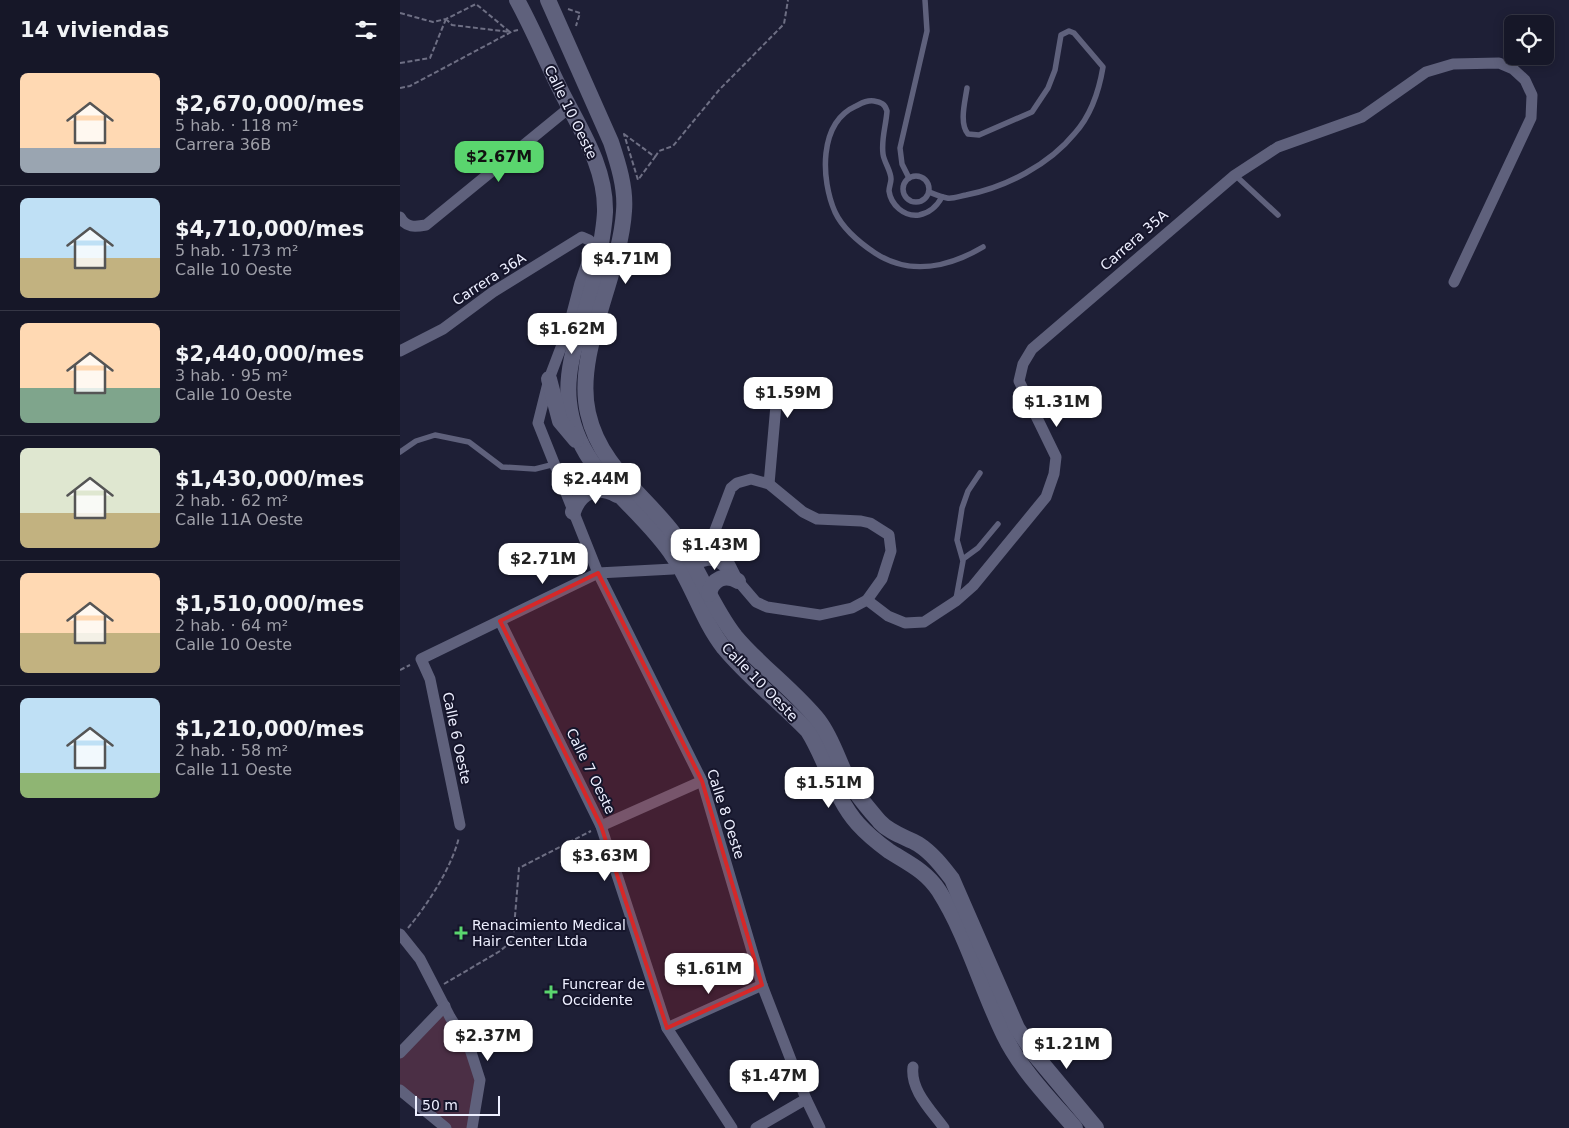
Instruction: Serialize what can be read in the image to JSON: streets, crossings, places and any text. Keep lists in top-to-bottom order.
{
  "streets": {
    "main road": ["Calle 10 Oeste"],
    "street": [
      "Carrera 35A",
      "Carrera 36A",
      "Calle 6 Oeste",
      "Calle 7 Oeste",
      "Calle 8 Oeste"
    ]
  },
  "crossings": [
    ["Carrera 36A", "Calle 8 Oeste"],
    ["Calle 6 Oeste", "Calle 7 Oeste"]
  ],
  "places": {
    "health": ["Renacimiento Medical Hair Center Ltda", "Funcrear de Occidente"]
  },
  "scale_bar": "50 m",
  "page": {
    "heading": "14 viviendas",
    "list": [
      {
        "name": "$2,670,000/mes",
        "note": "5 hab. · 118 m² · Carrera 36B"
      },
      {
        "name": "$4,710,000/mes",
        "note": "5 hab. · 173 m² · Calle 10 Oeste"
      },
      {
        "name": "$2,440,000/mes",
        "note": "3 hab. · 95 m² · Calle 10 Oeste"
      },
      {
        "name": "$1,430,000/mes",
        "note": "2 hab. · 62 m² · Calle 11A Oeste"
      },
      {
        "name": "$1,510,000/mes",
        "note": "2 hab. · 64 m² · Calle 10 Oeste"
      },
      {
        "name": "$1,210,000/mes",
        "note": "2 hab. · 58 m² · Calle 11 Oeste"
      }
    ],
    "price": [
      "$2.67M",
      "$4.71M",
      "$1.62M",
      "$1.59M",
      "$1.31M",
      "$2.44M",
      "$1.43M",
      "$2.71M",
      "$1.51M",
      "$3.63M",
      "$1.61M",
      "$2.37M",
      "$1.21M",
      "$1.47M"
    ],
    "scale": "50 m"
  }
}
